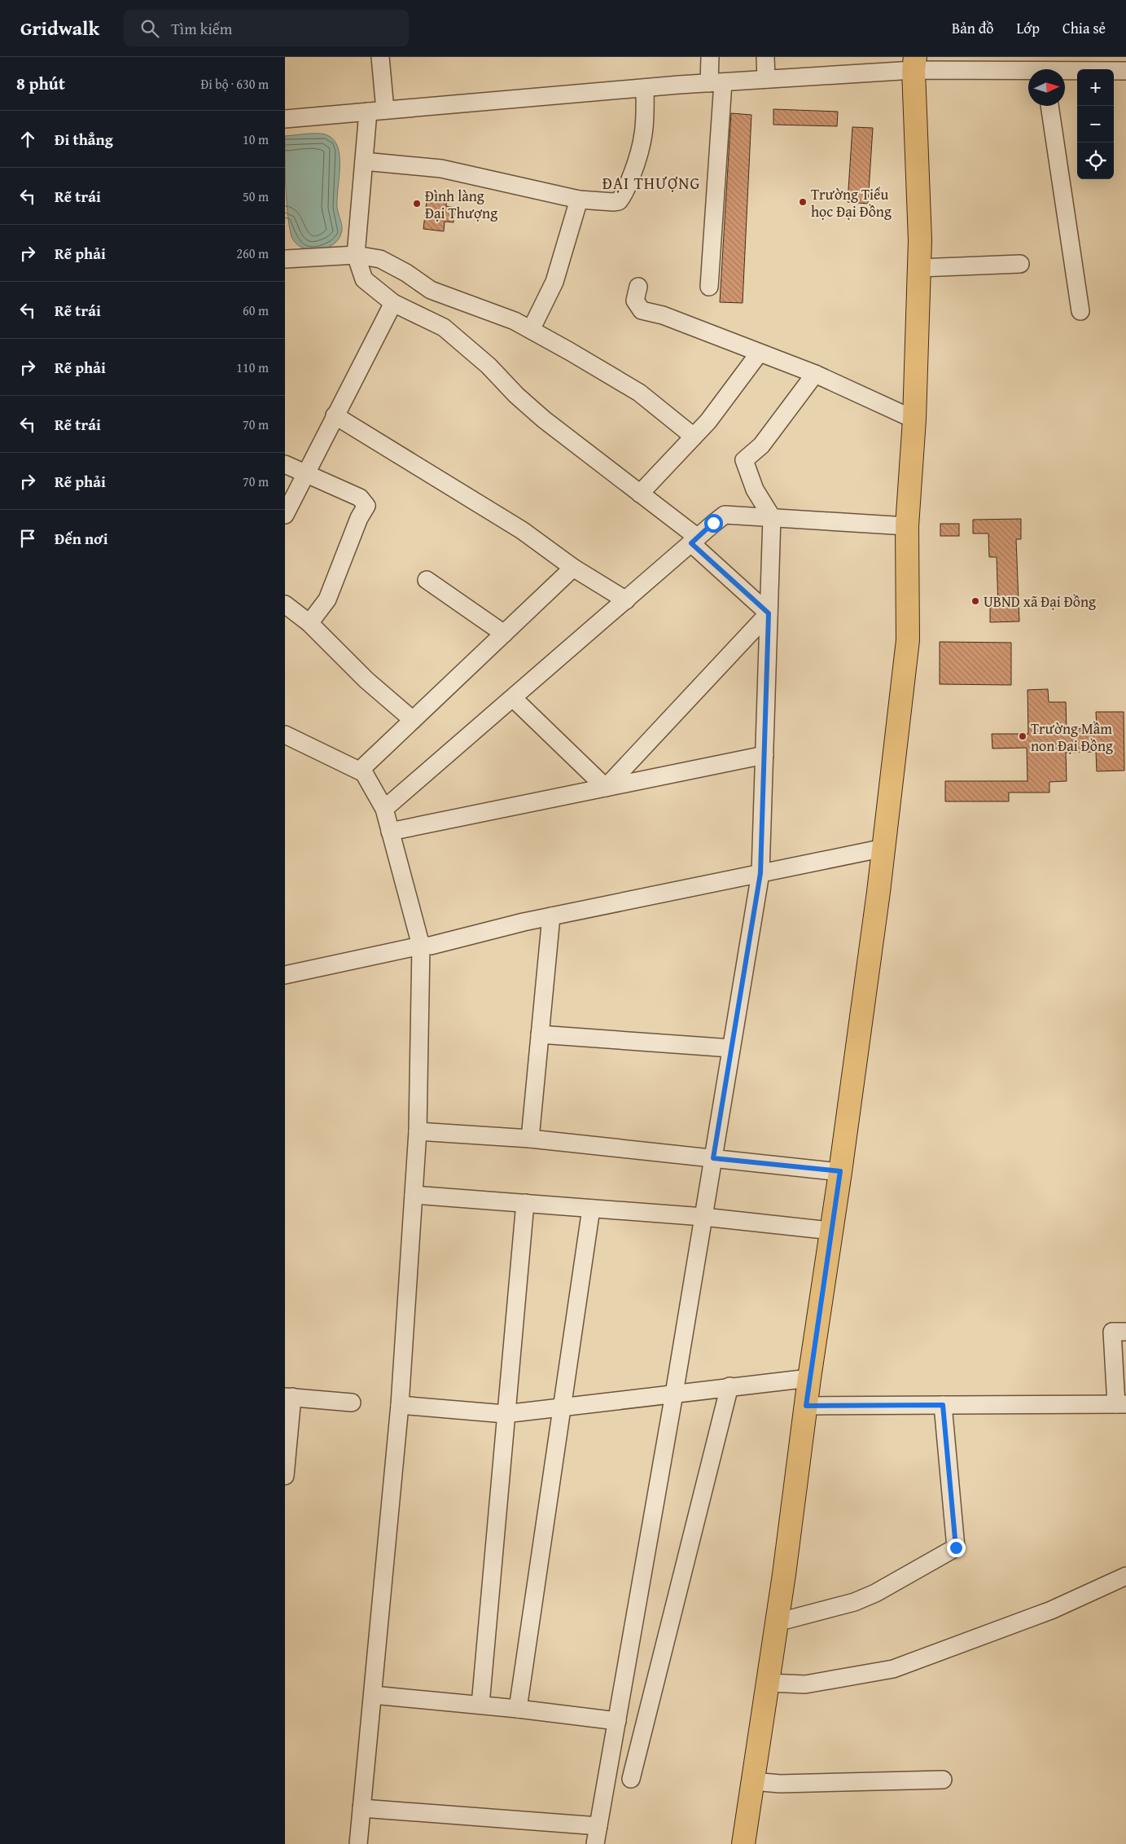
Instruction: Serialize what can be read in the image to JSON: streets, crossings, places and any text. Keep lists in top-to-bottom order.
{
  "districts": ["ĐẠI THƯỢNG"],
  "places": [
    "Trường Tiểu học Đại Đồng",
    "Đình làng Đại Thượng",
    "UBND xã Đại Đồng",
    "Trường Mầm non Đại Đồng"
  ],
  "north": "right",
  "page": {
    "header": "Gridwalk",
    "search": "Tìm kiếm",
    "nav": ["Bản đồ", "Lớp", "Chia sẻ"],
    "heading": ["8 phút", "Đi bộ · 630 m"],
    "map_buttons": ["+", "−"],
    "list": [
      ["Đi thẳng", "10 m"],
      ["Rẽ trái", "50 m"],
      ["Rẽ phải", "260 m"],
      ["Rẽ trái", "60 m"],
      ["Rẽ phải", "110 m"],
      ["Rẽ trái", "70 m"],
      ["Rẽ phải", "70 m"],
      "Đến nơi"
    ]
  }
}
